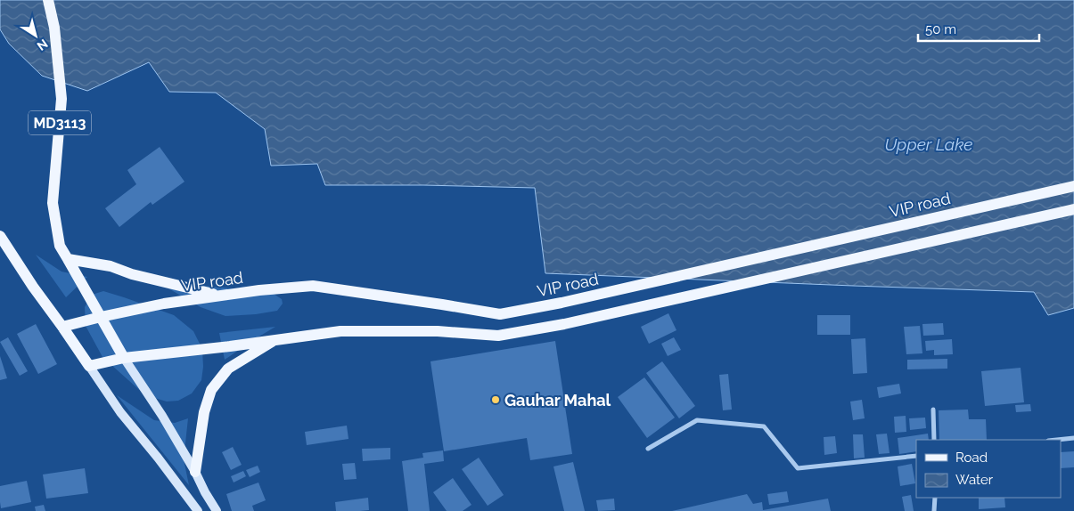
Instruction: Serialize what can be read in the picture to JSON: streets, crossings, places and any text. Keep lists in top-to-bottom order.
{
  "streets": {
    "main road": ["MD3113", "VIP road"]
  },
  "water": ["Upper Lake"],
  "places": ["Gauhar Mahal"],
  "legend": ["Road", "Water"],
  "scale_bar": "50 m",
  "north": "bottom right"
}
